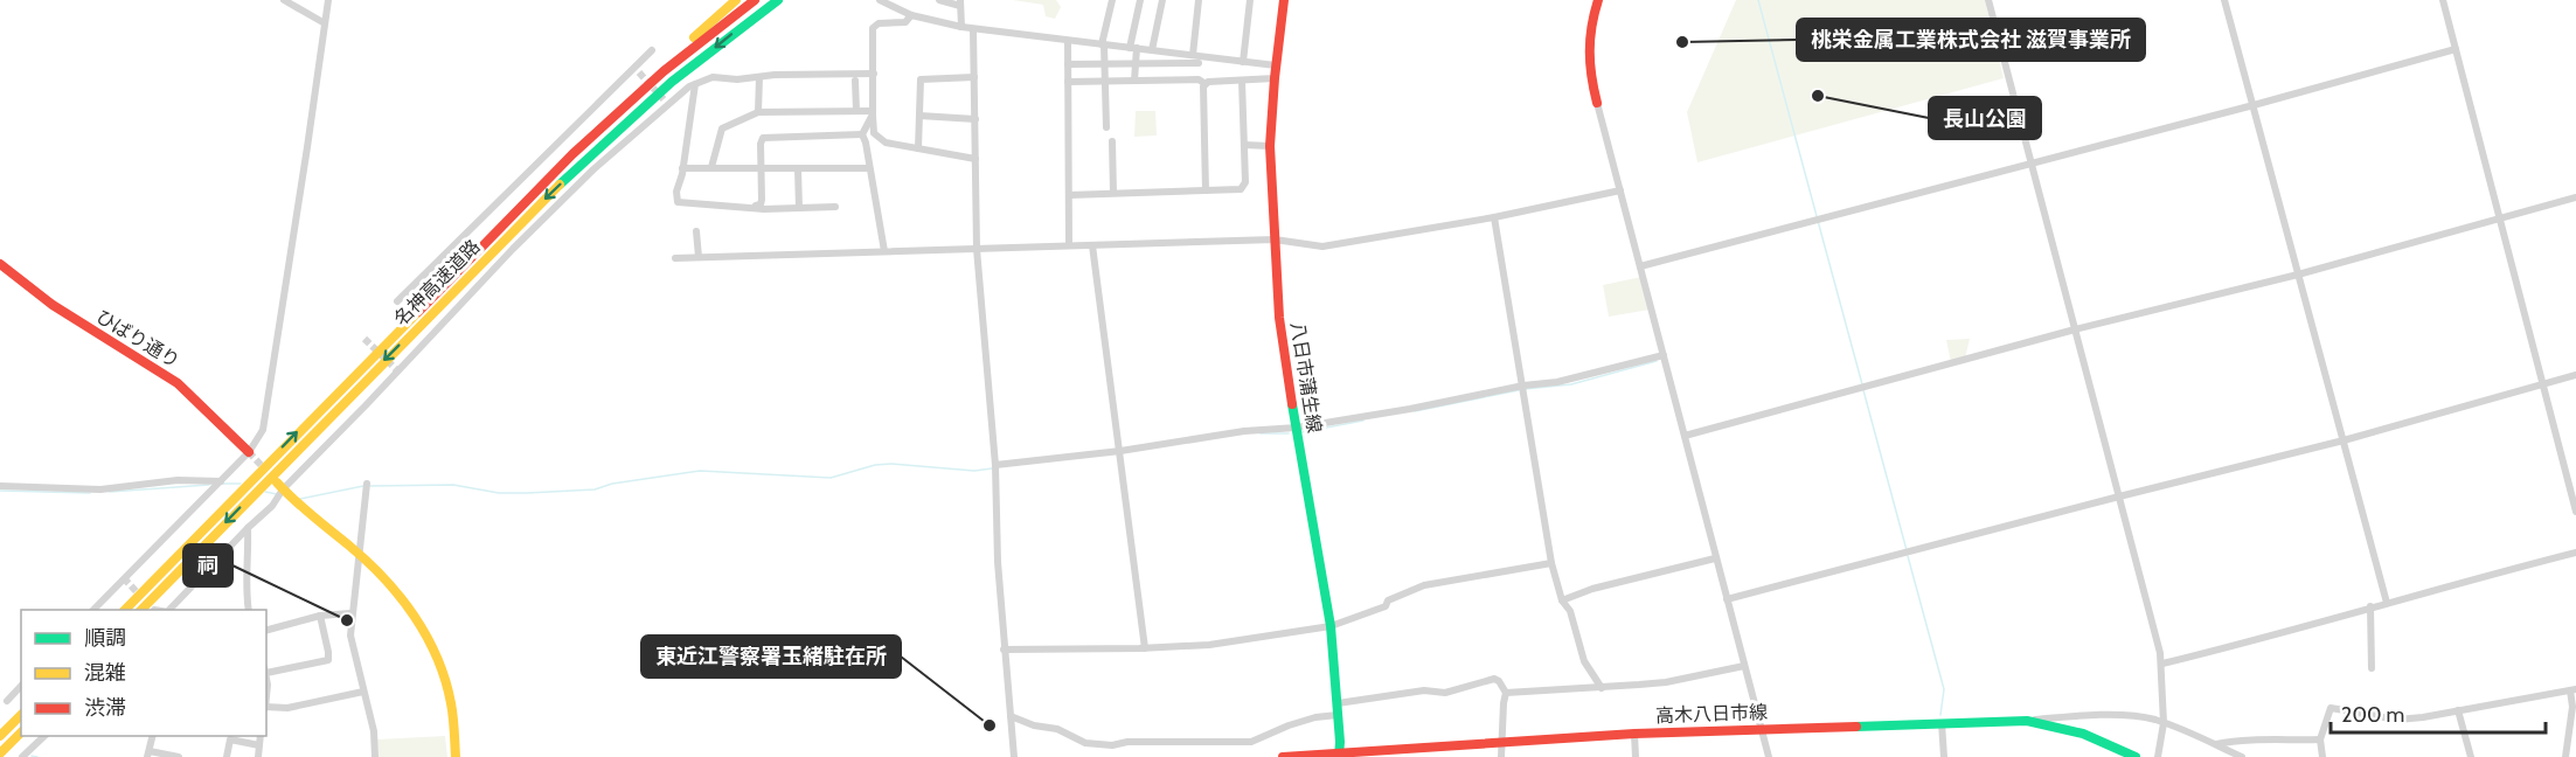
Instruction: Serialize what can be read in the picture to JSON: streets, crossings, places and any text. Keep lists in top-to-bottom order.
{
  "streets": {
    "main road": [
      "名神高速道路",
      "ひばり通り",
      "八日市蒲生線",
      "高木八日市線"
    ]
  },
  "crossings": [
    ["八日市蒲生線", "高木八日市線"]
  ],
  "places": [
    "桃栄金属工業株式会社 滋賀事業所",
    "長山公園",
    "祠",
    "東近江警察署玉緒駐在所"
  ],
  "legend": ["順調", "混雑", "渋滞"],
  "scale_bar": "200 m"
}
